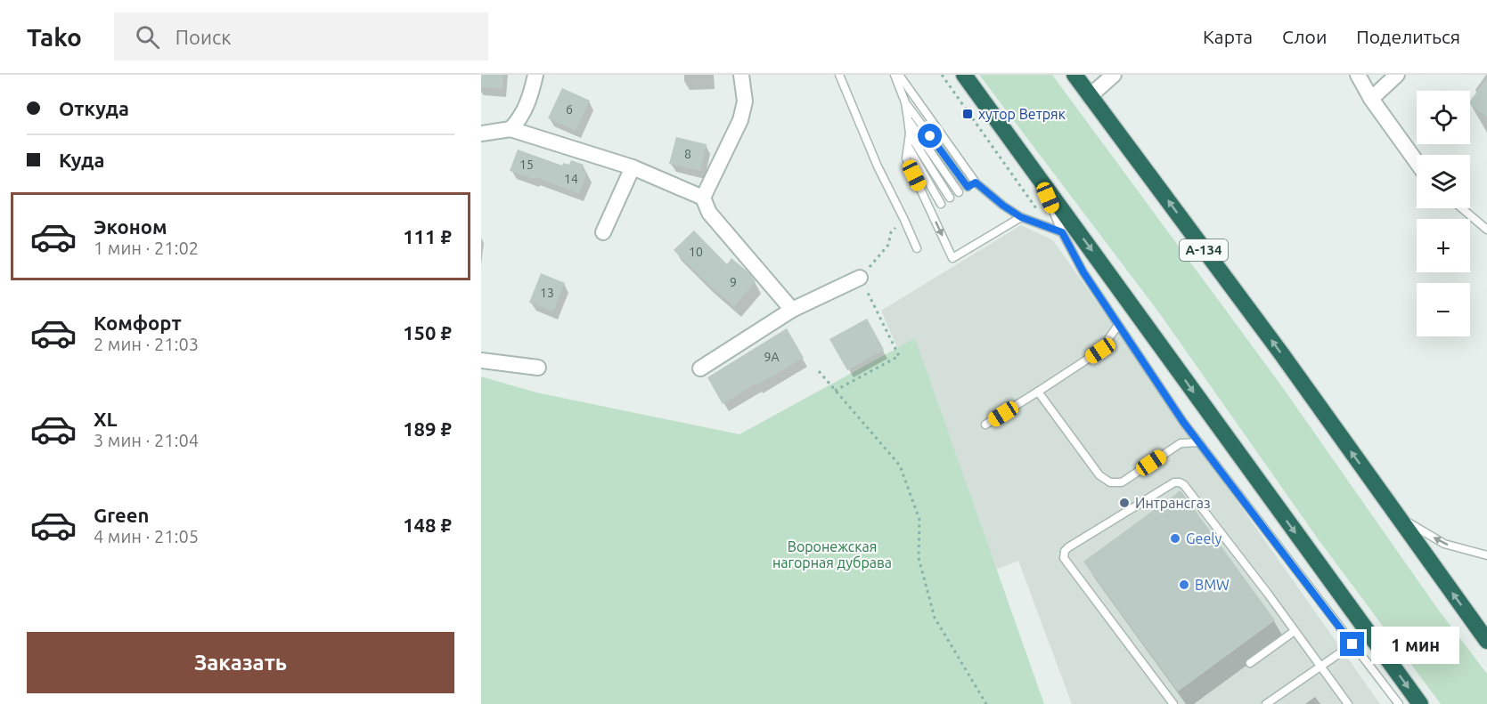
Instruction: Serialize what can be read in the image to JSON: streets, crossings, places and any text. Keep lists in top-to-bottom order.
{
  "streets": {
    "highway": ["А-134"]
  },
  "parks": ["Воронежская нагорная дубрава"],
  "places": {
    "transit": ["хутор Ветряк"],
    "other": ["Интрансгаз", "Geely", "BMW"]
  },
  "house_numbers": [
    "6",
    "8",
    "15",
    "14",
    "10",
    "9",
    "13",
    "9А"
  ],
  "page": {
    "header": "Tako",
    "search": "Поиск",
    "nav": ["Карта", "Слои", "Поделиться"],
    "banner": ["Откуда", "Куда"],
    "map_buttons": ["+", "−"],
    "list": [
      {
        "name": "Эконом",
        "note": "1 мин · 21:02",
        "value": "111 ₽"
      },
      {
        "name": "Комфорт",
        "note": "2 мин · 21:03",
        "value": "150 ₽"
      },
      {
        "name": "XL",
        "note": "3 мин · 21:04",
        "value": "189 ₽"
      },
      {
        "name": "Green",
        "note": "4 мин · 21:05",
        "value": "148 ₽"
      }
    ],
    "buttons": "Заказать",
    "bubble": "1 мин"
  }
}
